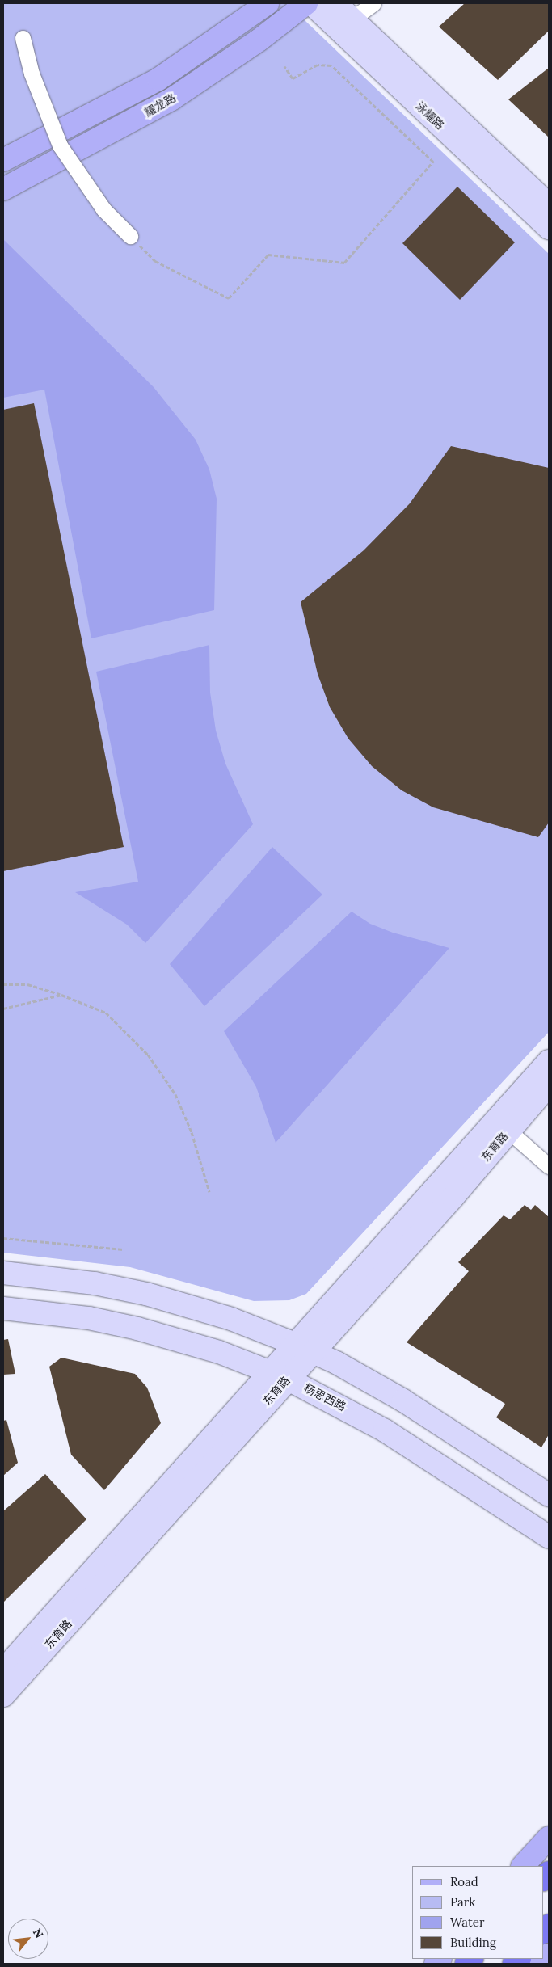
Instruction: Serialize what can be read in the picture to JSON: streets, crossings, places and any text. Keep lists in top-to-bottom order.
{
  "streets": {
    "main road": ["耀龙路"],
    "street": ["泳耀路", "东育路", "杨思西路"]
  },
  "crossings": [
    ["东育路", "杨思西路"]
  ],
  "legend": [
    "Road",
    "Park",
    "Water",
    "Building"
  ],
  "north": "top right"
}
